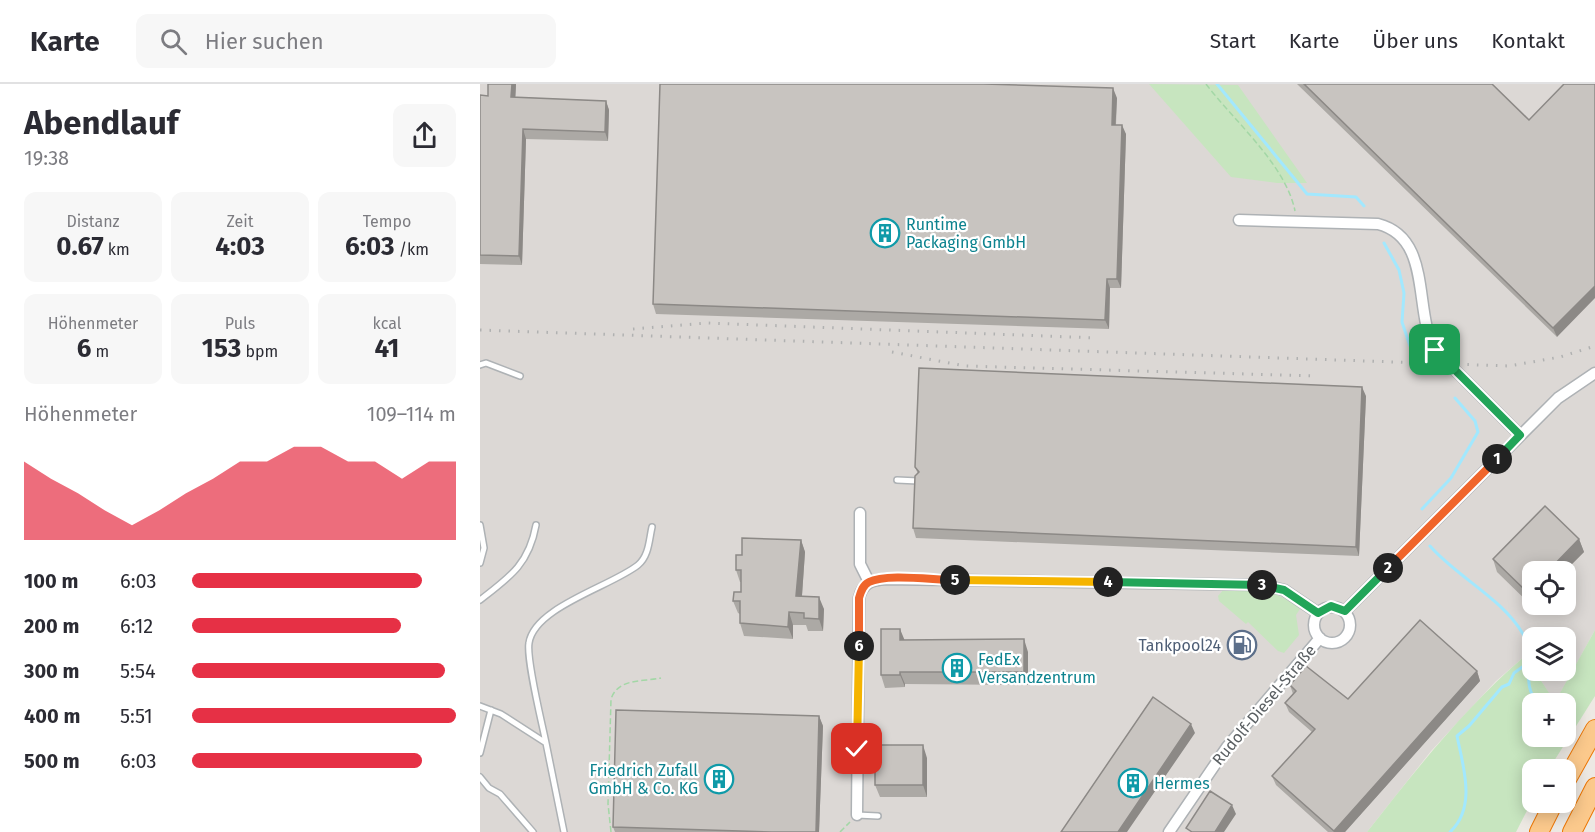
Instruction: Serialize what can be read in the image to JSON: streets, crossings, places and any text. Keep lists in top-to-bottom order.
{
  "streets": {
    "street": ["Rudolf-Diesel-Straße"]
  },
  "places": {
    "building": [
      "Runtime Packaging GmbH",
      "FedEx Versandzentrum",
      "Friedrich Zufall GmbH & Co. KG",
      "Hermes"
    ],
    "fuel station": ["Tankpool24"]
  },
  "page": {
    "header": "Karte",
    "search": "Hier suchen",
    "nav": [
      "Start",
      "Karte",
      "Über uns",
      "Kontakt"
    ],
    "heading": ["Abendlauf", "19:38"],
    "stats": [
      ["Distanz", "0.67 km"],
      ["Zeit", "4:03"],
      ["Tempo", "6:03 /km"],
      ["Höhenmeter", "6 m"],
      ["Puls", "153 bpm"],
      ["kcal", "41"]
    ],
    "chart": ["Höhenmeter", "109–114 m"],
    "pins": [
      "1",
      "2",
      "5",
      "4",
      "3",
      "6"
    ],
    "list": [
      {
        "name": "100 m",
        "note": "6:03"
      },
      {
        "name": "200 m",
        "note": "6:12"
      },
      {
        "name": "300 m",
        "note": "5:54"
      },
      {
        "name": "400 m",
        "note": "5:51"
      },
      {
        "name": "500 m",
        "note": "6:03"
      }
    ],
    "map_buttons": ["+", "−"]
  }
}
